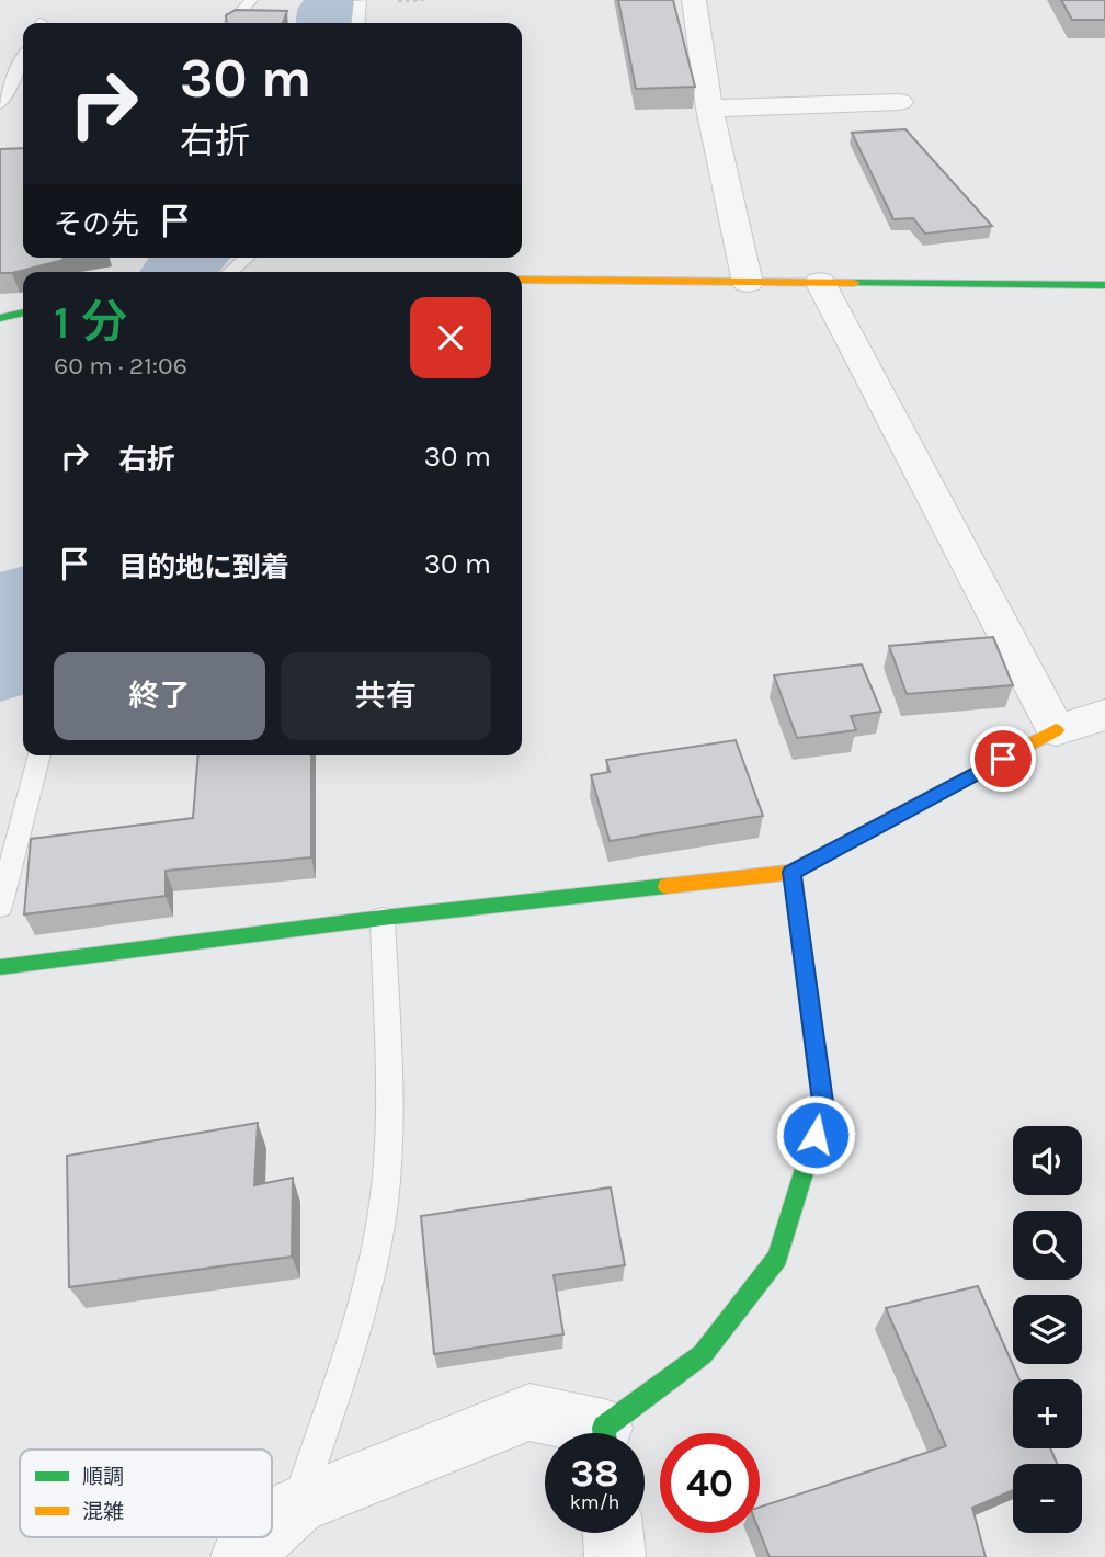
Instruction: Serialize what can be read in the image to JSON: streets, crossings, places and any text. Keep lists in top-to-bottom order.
{
  "legend": ["順調", "混雑"],
  "page": {
    "turn": ["30 m", "右折"],
    "then": "その先",
    "heading": ["1 分", "60 m · 21:06"],
    "list": [
      {
        "name": "右折",
        "value": "30 m"
      },
      {
        "name": "目的地に到着",
        "value": "30 m"
      }
    ],
    "buttons": ["終了", "共有"],
    "map_buttons": ["+", "−"],
    "speed": "38 km/h",
    "limit": "40"
  }
}
